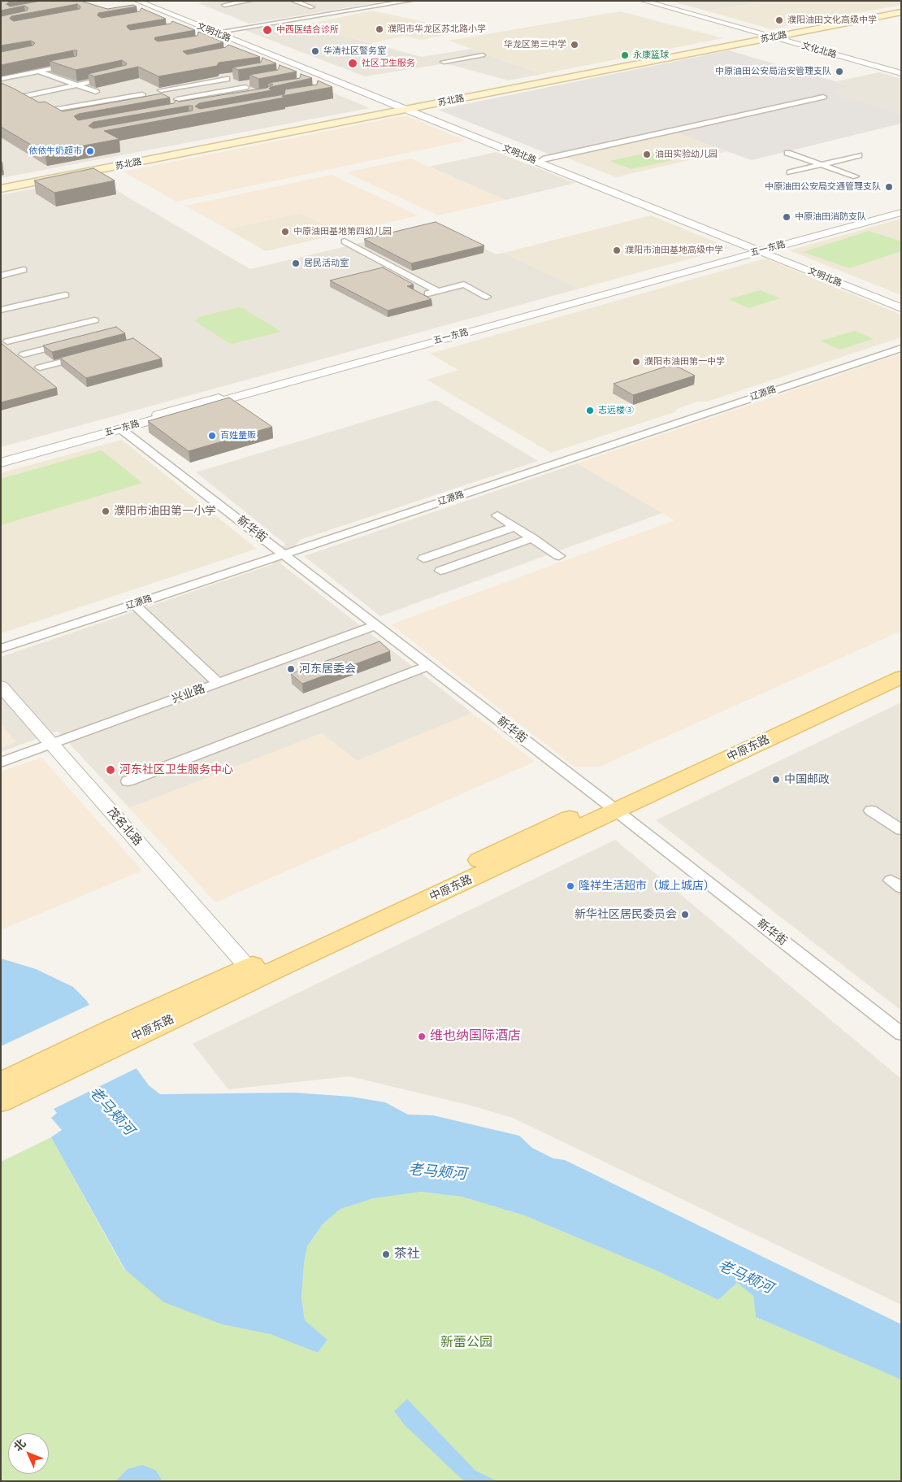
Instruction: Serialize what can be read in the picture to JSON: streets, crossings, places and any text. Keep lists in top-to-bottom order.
{
  "streets": {
    "main road": ["苏北路", "中原东路"],
    "street": [
      "文明北路",
      "文化北路",
      "五一东路",
      "辽源路",
      "新华街",
      "兴业路",
      "茂名北路"
    ]
  },
  "crossings": [
    ["文明北路", "苏北路"],
    ["文明北路", "五一东路"],
    ["苏北路", "文化北路"],
    ["五一东路", "新华街"],
    ["辽源路", "新华街"],
    ["新华街", "兴业路"],
    ["新华街", "中原东路"],
    ["兴业路", "茂名北路"],
    ["中原东路", "茂名北路"]
  ],
  "water": ["老马颊河"],
  "parks": ["新蕾公园"],
  "places": [
    "濮阳油田文化高级中学",
    "濮阳市华龙区苏北路小学",
    "中西医结合诊所",
    "华龙区第三中学",
    "华清社区警务室",
    "永康篮球",
    "社区卫生服务",
    "中原油田公安局治安管理支队",
    "依依牛奶超市",
    "油田实验幼儿园",
    "中原油田公安局交通管理支队",
    "中原油田消防支队",
    "中原油田基地第四幼儿园",
    "濮阳市油田基地高级中学",
    "居民活动室",
    "濮阳市油田第一中学",
    "志远楼③",
    "百姓量贩",
    "濮阳市油田第一小学",
    "河东居委会",
    "河东社区卫生服务中心",
    "中国邮政",
    "隆祥生活超市（城上城店）",
    "新华社区居民委员会",
    "维也纳国际酒店",
    "茶社"
  ],
  "north": "top left"
}
